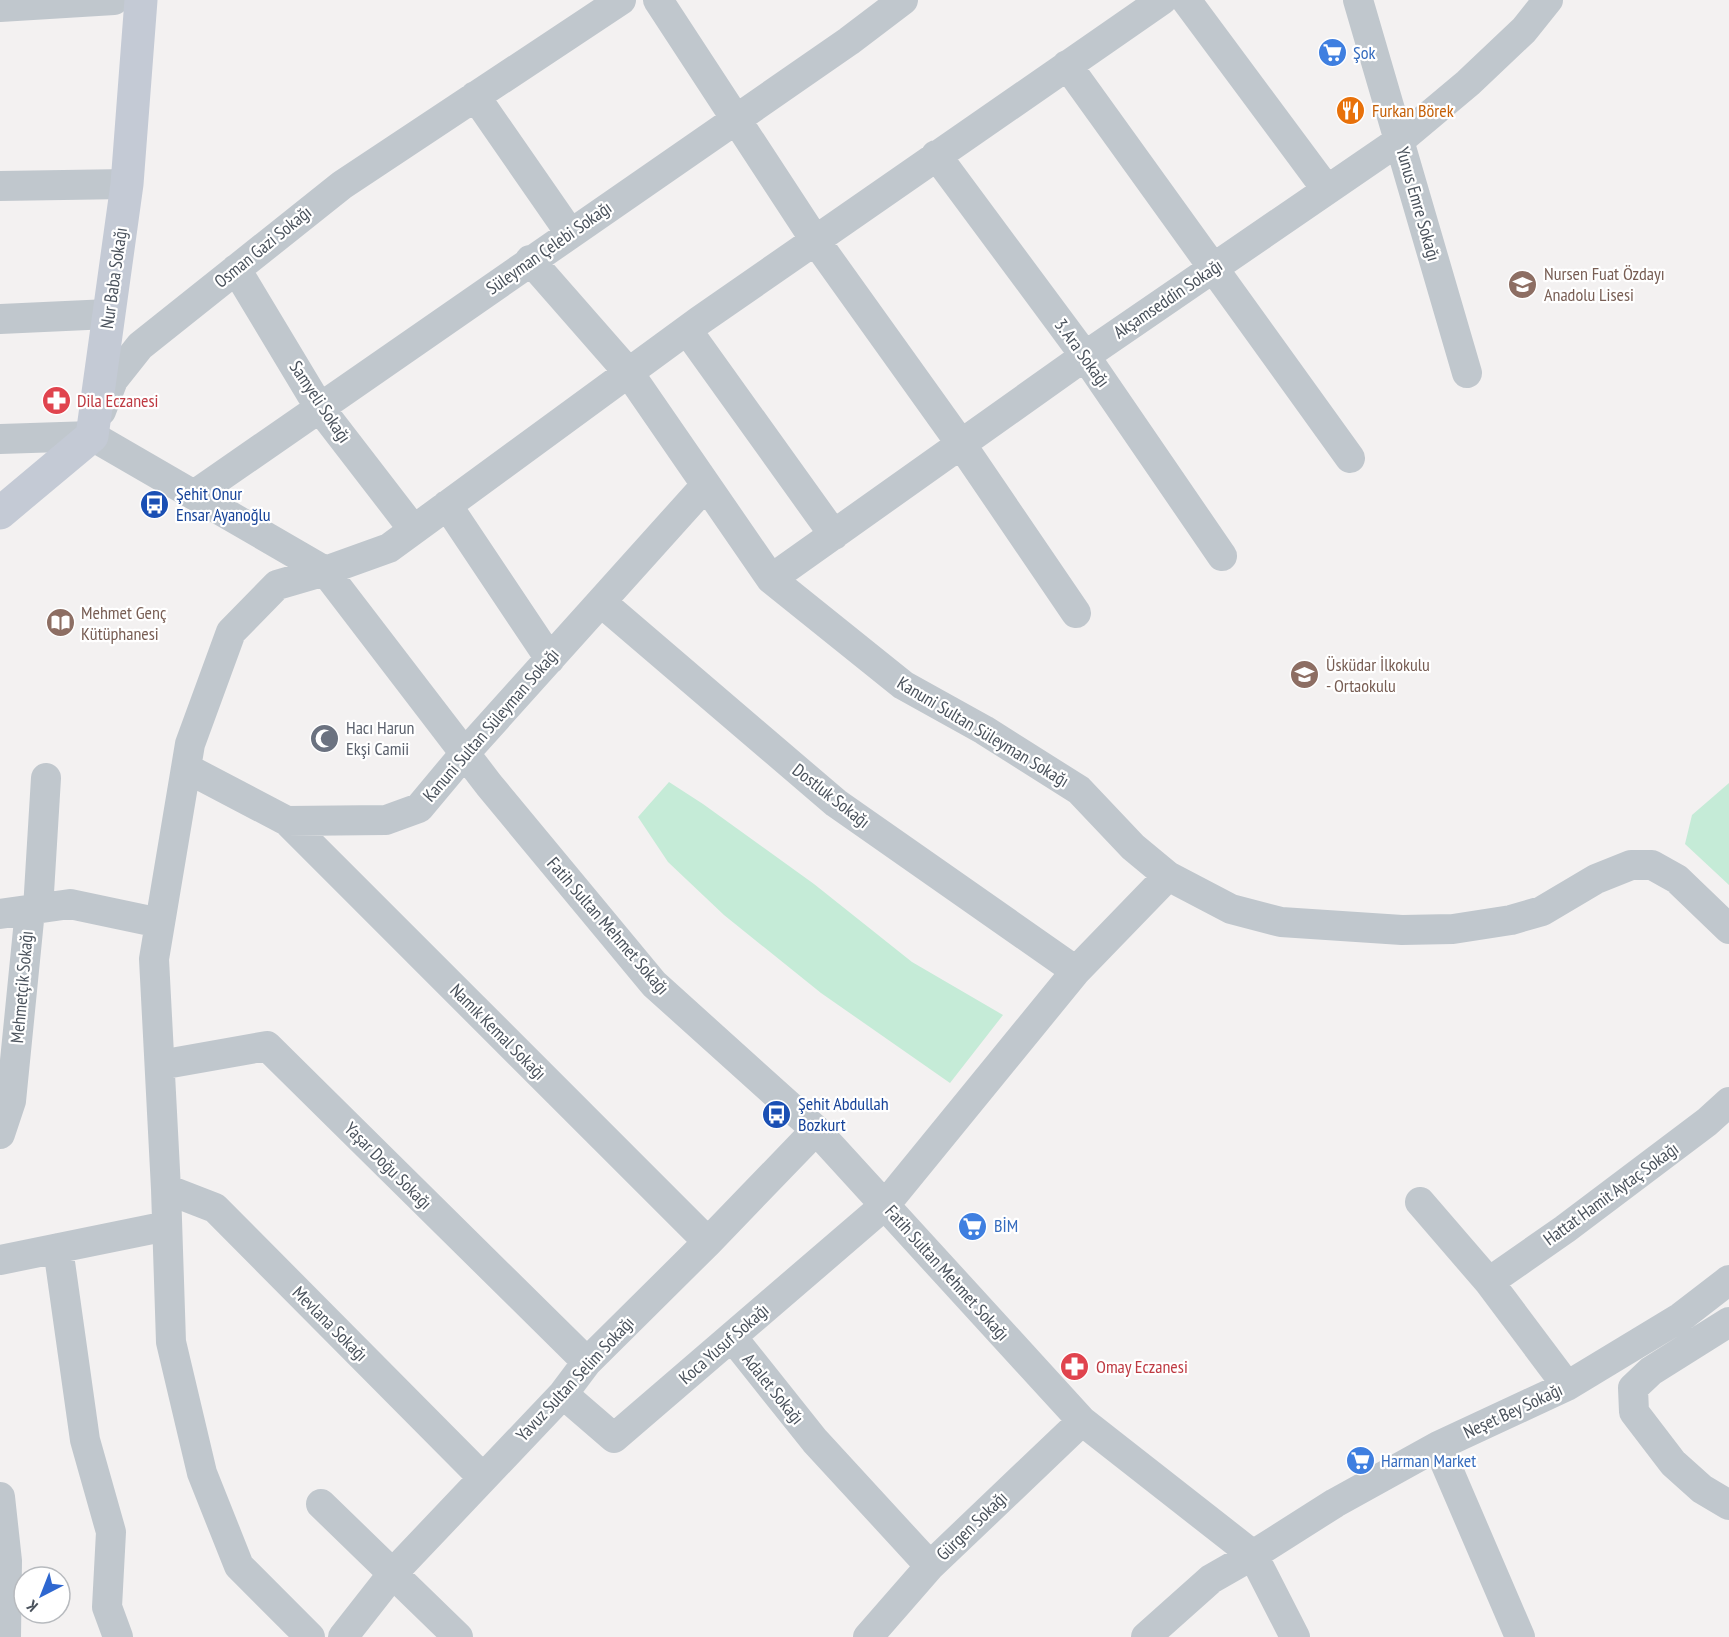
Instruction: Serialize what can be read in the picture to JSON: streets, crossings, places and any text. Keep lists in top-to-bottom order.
{
  "streets": {
    "main road": ["Nur Baba Sokağı"],
    "street": [
      "Yunus Emre Sokağı",
      "Osman Gazi Sokağı",
      "Süleyman Çelebi Sokağı",
      "Akşamseddin Sokağı",
      "3. Ara Sokağı",
      "Samyeli Sokağı",
      "Kanuni Sultan Süleyman Sokağı",
      "Dostluk Sokağı",
      "Fatih Sultan Mehmet Sokağı",
      "Mehmetçik Sokağı",
      "Namık Kemal Sokağı",
      "Yaşar Doğu Sokağı",
      "Hattat Hamit Aytaç Sokağı",
      "Mevlana Sokağı",
      "Koca Yusuf Sokağı",
      "Yavuz Sultan Selim Sokağı",
      "Adalet Sokağı",
      "Neşet Bey Sokağı",
      "Gürgen Sokağı"
    ]
  },
  "crossings": [
    ["Yunus Emre Sokağı", "Akşamseddin Sokağı"],
    ["Osman Gazi Sokağı", "Nur Baba Sokağı"],
    ["Osman Gazi Sokağı", "Samyeli Sokağı"],
    ["Osman Gazi Sokağı", "Fatih Sultan Mehmet Sokağı"],
    ["Süleyman Çelebi Sokağı", "Samyeli Sokağı"],
    ["Süleyman Çelebi Sokağı", "Kanuni Sultan Süleyman Sokağı"],
    ["Süleyman Çelebi Sokağı", "Fatih Sultan Mehmet Sokağı"],
    ["Nur Baba Sokağı", "Fatih Sultan Mehmet Sokağı"],
    ["Akşamseddin Sokağı", "3. Ara Sokağı"],
    ["Akşamseddin Sokağı", "Kanuni Sultan Süleyman Sokağı"],
    ["Kanuni Sultan Süleyman Sokağı", "Dostluk Sokağı"],
    ["Kanuni Sultan Süleyman Sokağı", "Fatih Sultan Mehmet Sokağı"],
    ["Kanuni Sultan Süleyman Sokağı", "Namık Kemal Sokağı"],
    ["Kanuni Sultan Süleyman Sokağı", "Koca Yusuf Sokağı"],
    ["Dostluk Sokağı", "Koca Yusuf Sokağı"],
    ["Fatih Sultan Mehmet Sokağı", "Koca Yusuf Sokağı"],
    ["Fatih Sultan Mehmet Sokağı", "Yavuz Sultan Selim Sokağı"],
    ["Fatih Sultan Mehmet Sokağı", "Neşet Bey Sokağı"],
    ["Fatih Sultan Mehmet Sokağı", "Gürgen Sokağı"],
    ["Namık Kemal Sokağı", "Yavuz Sultan Selim Sokağı"],
    ["Yaşar Doğu Sokağı", "Yavuz Sultan Selim Sokağı"],
    ["Mevlana Sokağı", "Yavuz Sultan Selim Sokağı"],
    ["Koca Yusuf Sokağı", "Yavuz Sultan Selim Sokağı"],
    ["Koca Yusuf Sokağı", "Adalet Sokağı"],
    ["Adalet Sokağı", "Gürgen Sokağı"]
  ],
  "places": {
    "supermarket": ["Şok", "BİM", "Harman Market"],
    "restaurant": ["Furkan Börek"],
    "school or university": ["Nursen Fuat Özdayı Anadolu Lisesi", "Üsküdar İlkokulu - Ortaokulu"],
    "pharmacy": ["Dila Eczanesi", "Omay Eczanesi"],
    "bus stop": ["Şehit Onur Ensar Ayanoğlu", "Şehit Abdullah Bozkurt"],
    "library": ["Mehmet Genç Kütüphanesi"],
    "mosque": ["Hacı Harun Ekşi Camii"]
  },
  "north": "bottom left"
}
